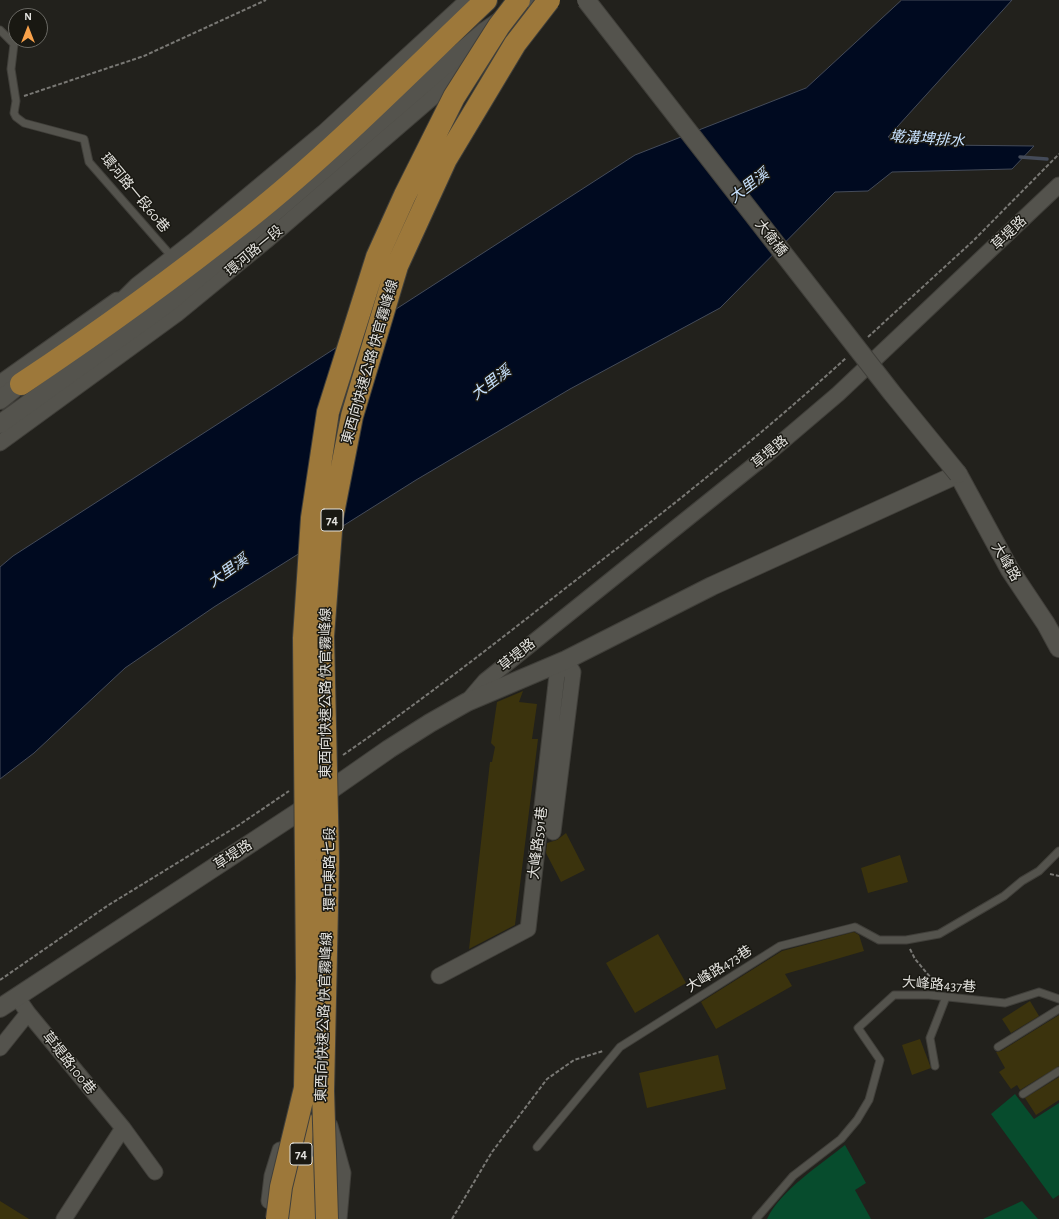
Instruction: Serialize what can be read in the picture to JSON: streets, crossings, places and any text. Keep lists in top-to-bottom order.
{
  "streets": {
    "highway": ["東西向快速公路 快官霧峰線", "74"],
    "street": [
      "草堤路",
      "大衛橋",
      "環河路一段",
      "大峰路",
      "大峰路591巷",
      "環中東路七段",
      "草堤路100巷"
    ],
    "lane": ["環河路一段60巷", "大峰路473巷", "大峰路437巷"]
  },
  "crossings": [
    ["草堤路", "大衛橋"],
    ["草堤路", "大峰路"],
    ["草堤路", "大峰路591巷"],
    ["草堤路", "環中東路七段"],
    ["草堤路", "草堤路100巷"],
    ["大衛橋", "大峰路"]
  ],
  "water": ["墘溝埤排水", "大里溪"],
  "north": "top"
}
